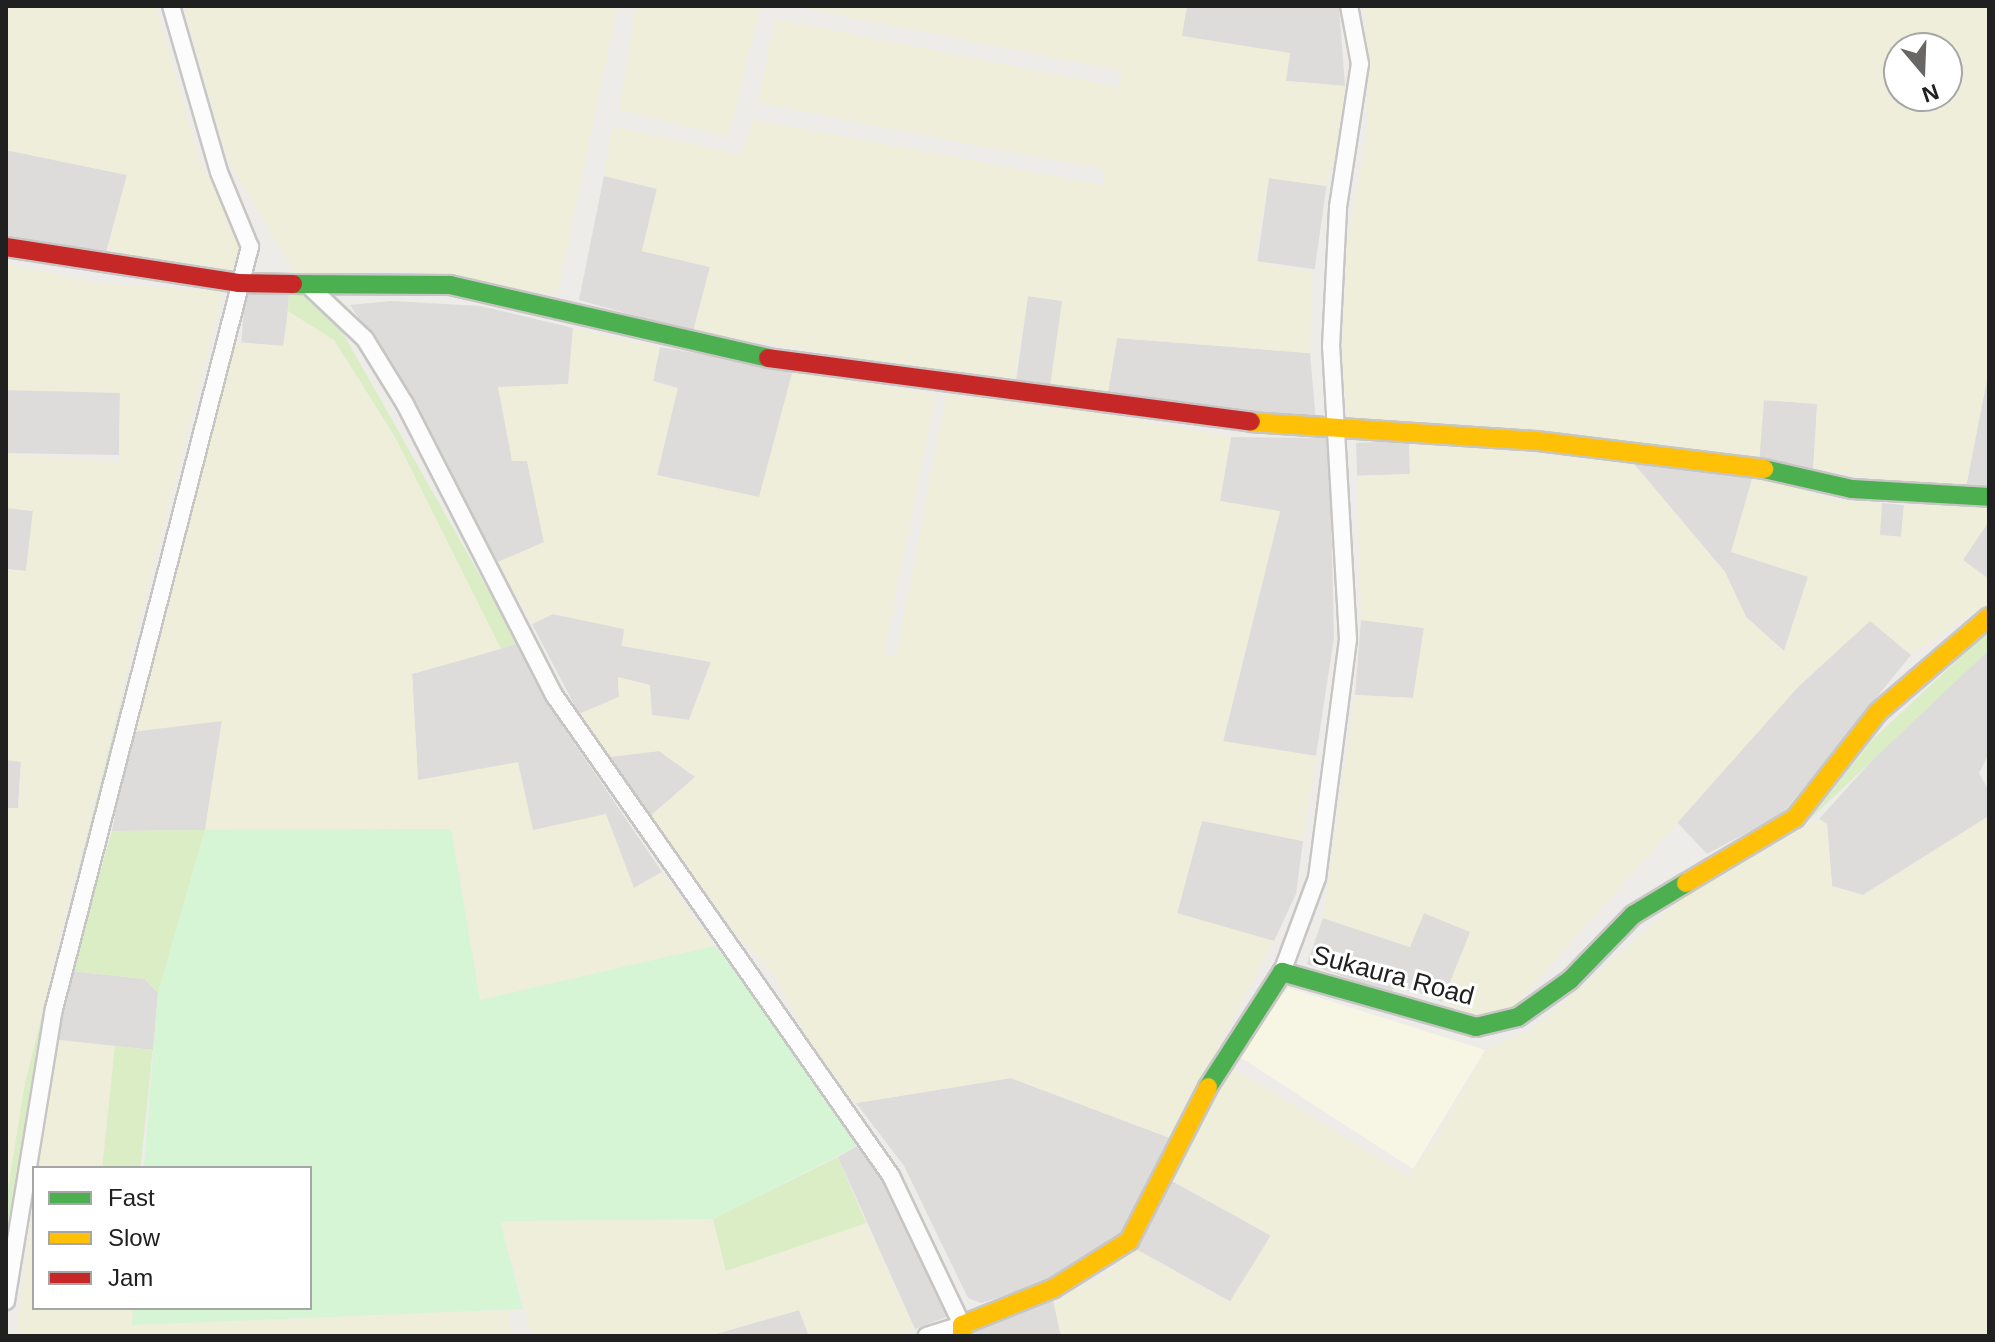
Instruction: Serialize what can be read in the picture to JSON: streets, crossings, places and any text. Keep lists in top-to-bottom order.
{
  "streets": {
    "street": ["Sukaura Road"]
  },
  "legend": ["Fast", "Slow", "Jam"],
  "north": "bottom"
}
